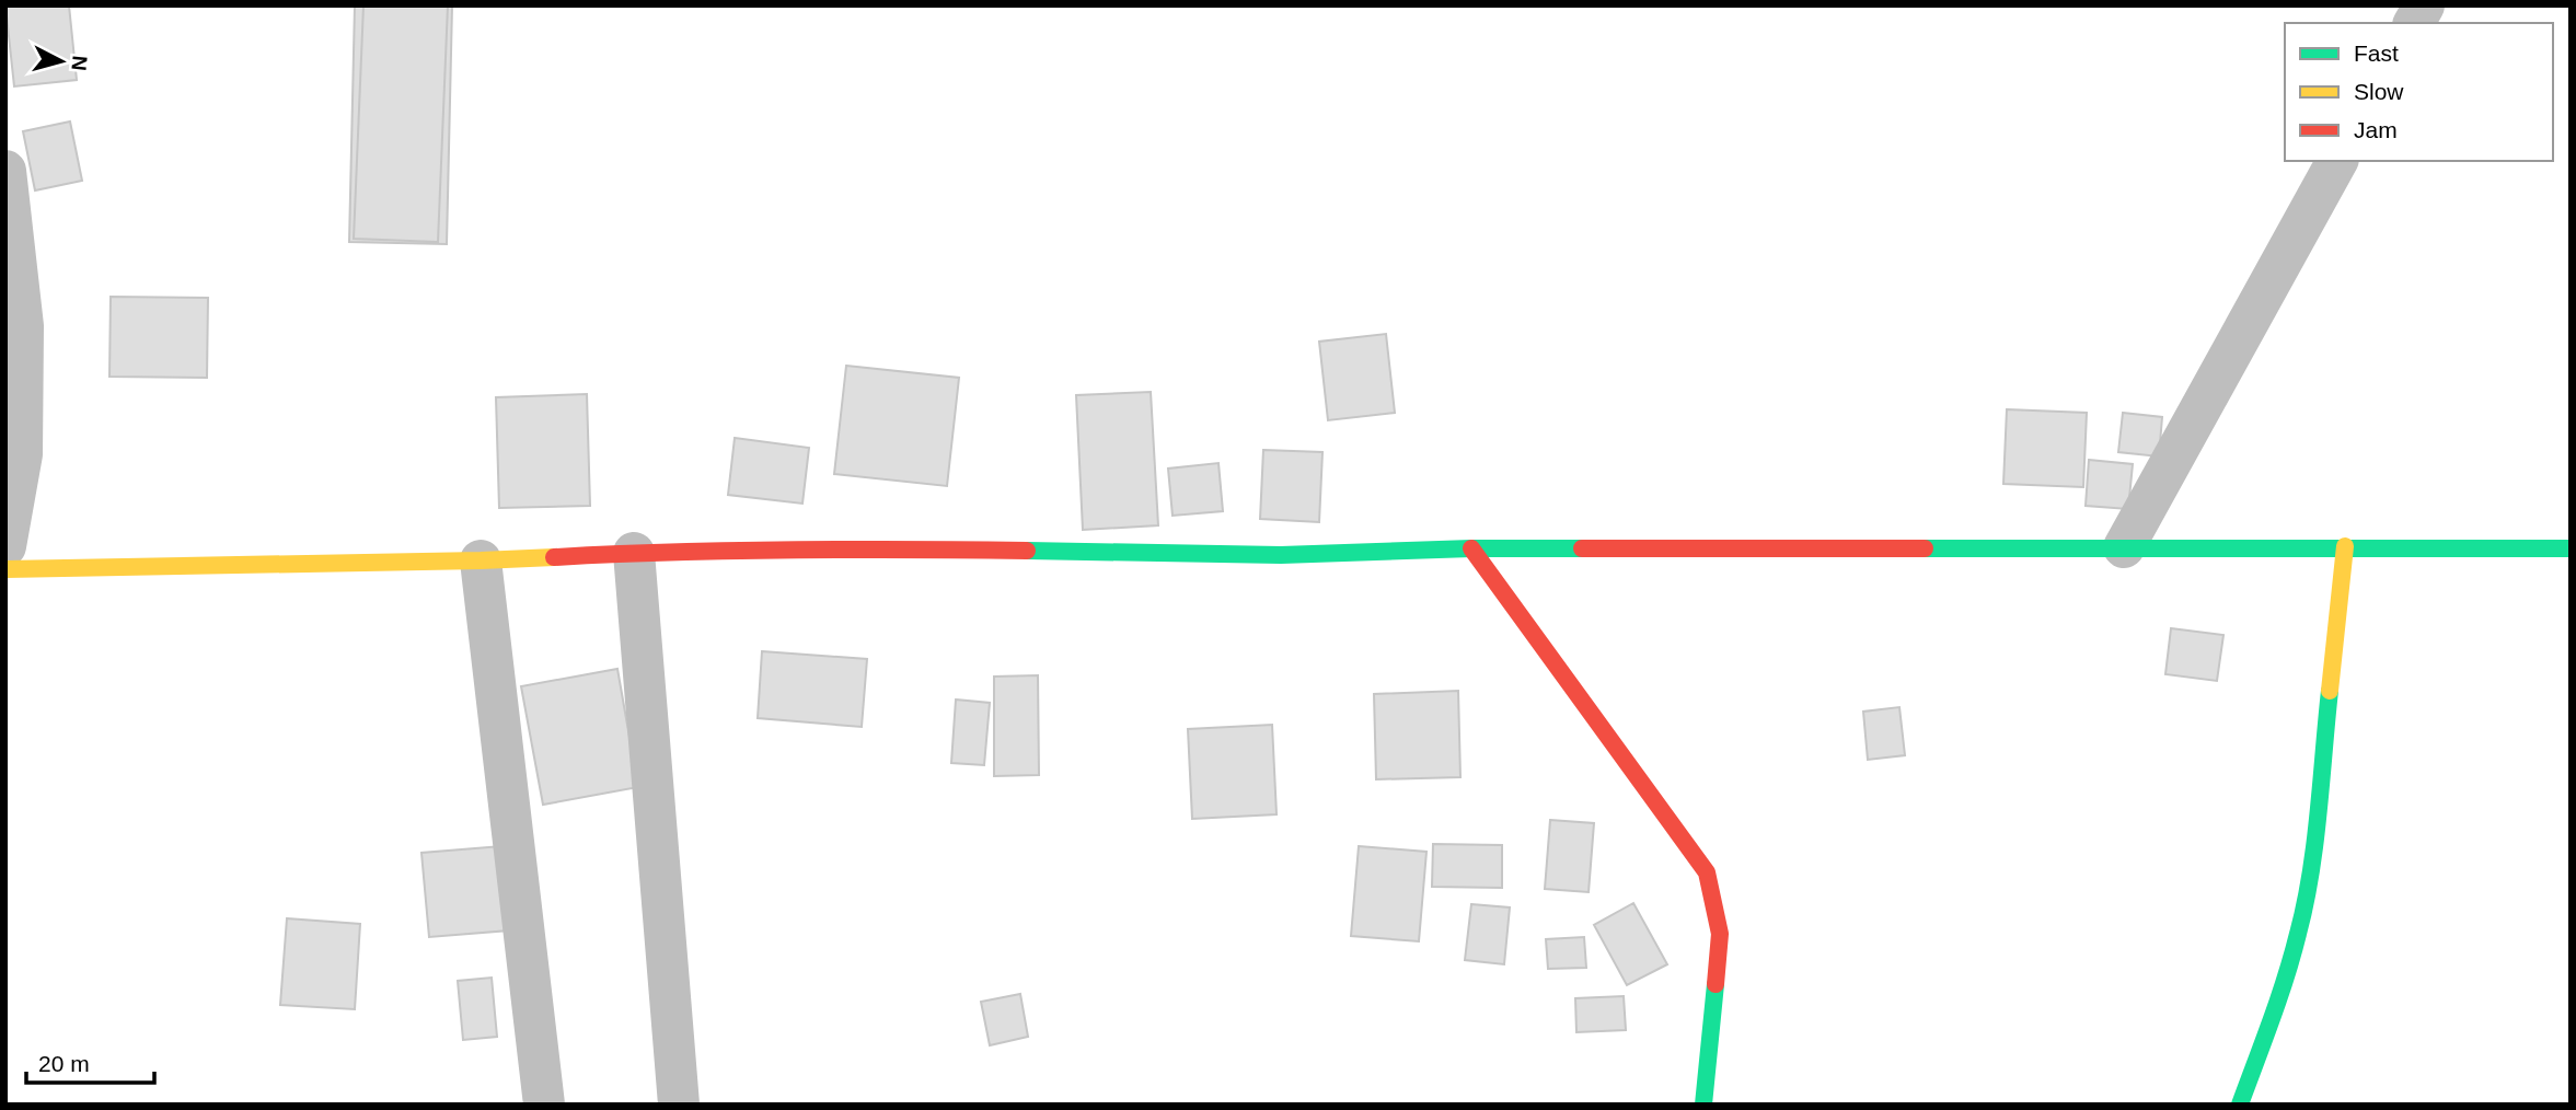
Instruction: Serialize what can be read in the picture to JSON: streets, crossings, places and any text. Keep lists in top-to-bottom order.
{
  "legend": ["Fast", "Slow", "Jam"],
  "scale_bar": "20 m",
  "north": "right"
}
